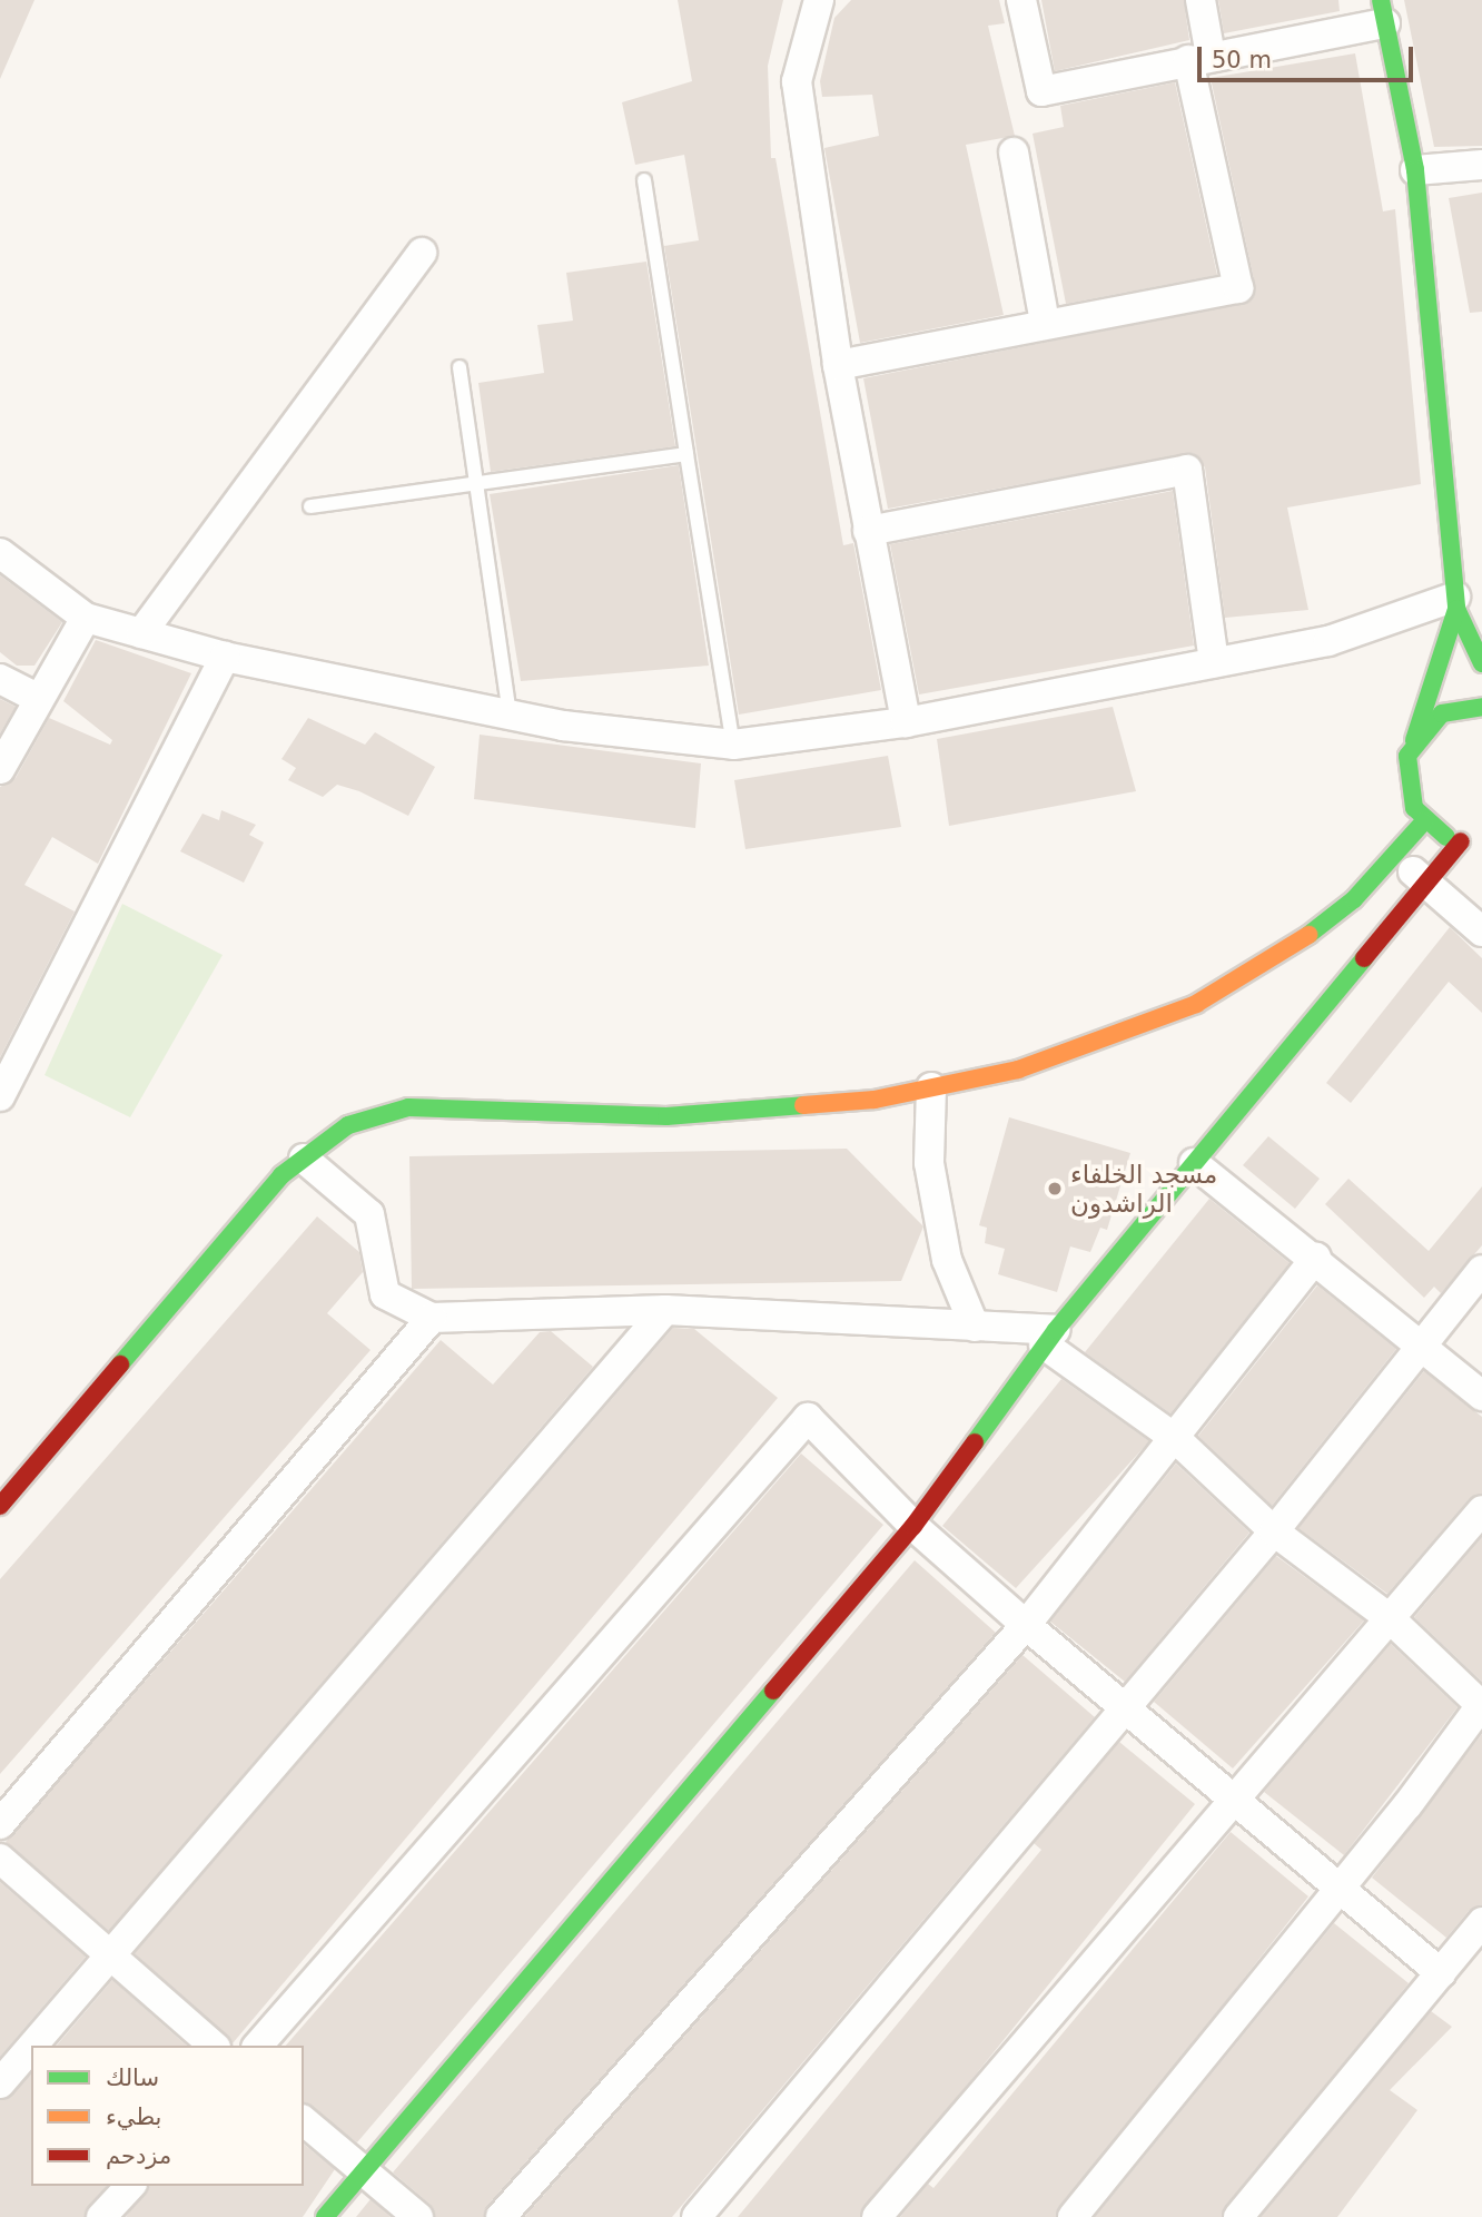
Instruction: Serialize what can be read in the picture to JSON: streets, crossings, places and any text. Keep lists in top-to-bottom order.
{
  "places": ["مسجد الخلفاء الراشدون"],
  "legend": ["سالك", "بطيء", "مزدحم"],
  "scale_bar": "50 m"
}
